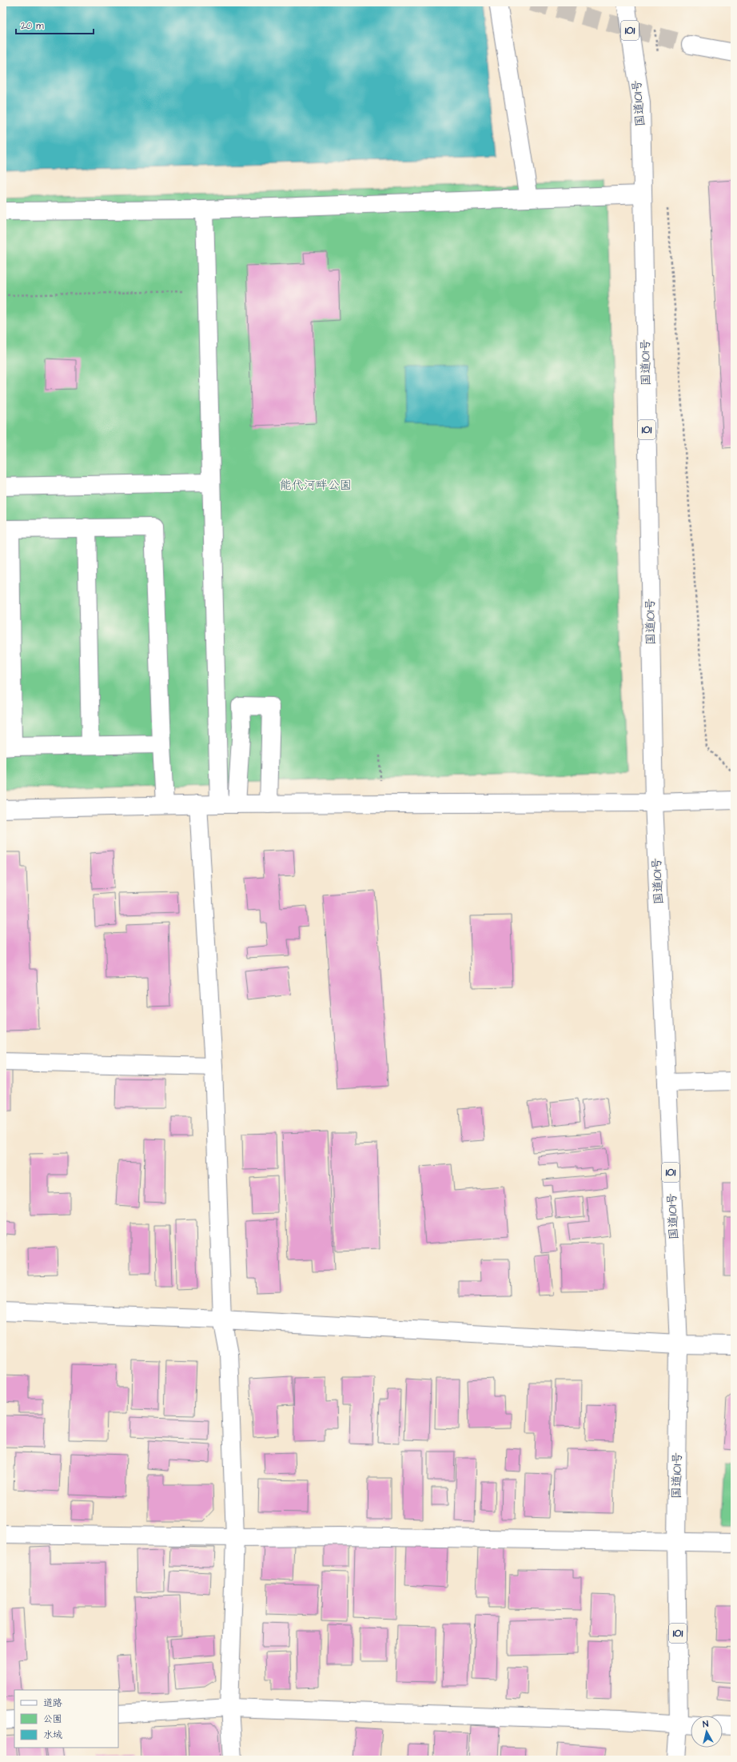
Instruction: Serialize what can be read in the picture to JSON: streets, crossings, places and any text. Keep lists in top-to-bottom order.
{
  "streets": {
    "main road": ["101", "国道101号"]
  },
  "parks": ["能代河畔公園"],
  "legend": ["道路", "公園", "水域"],
  "scale_bar": "20 m",
  "north": "top"
}
